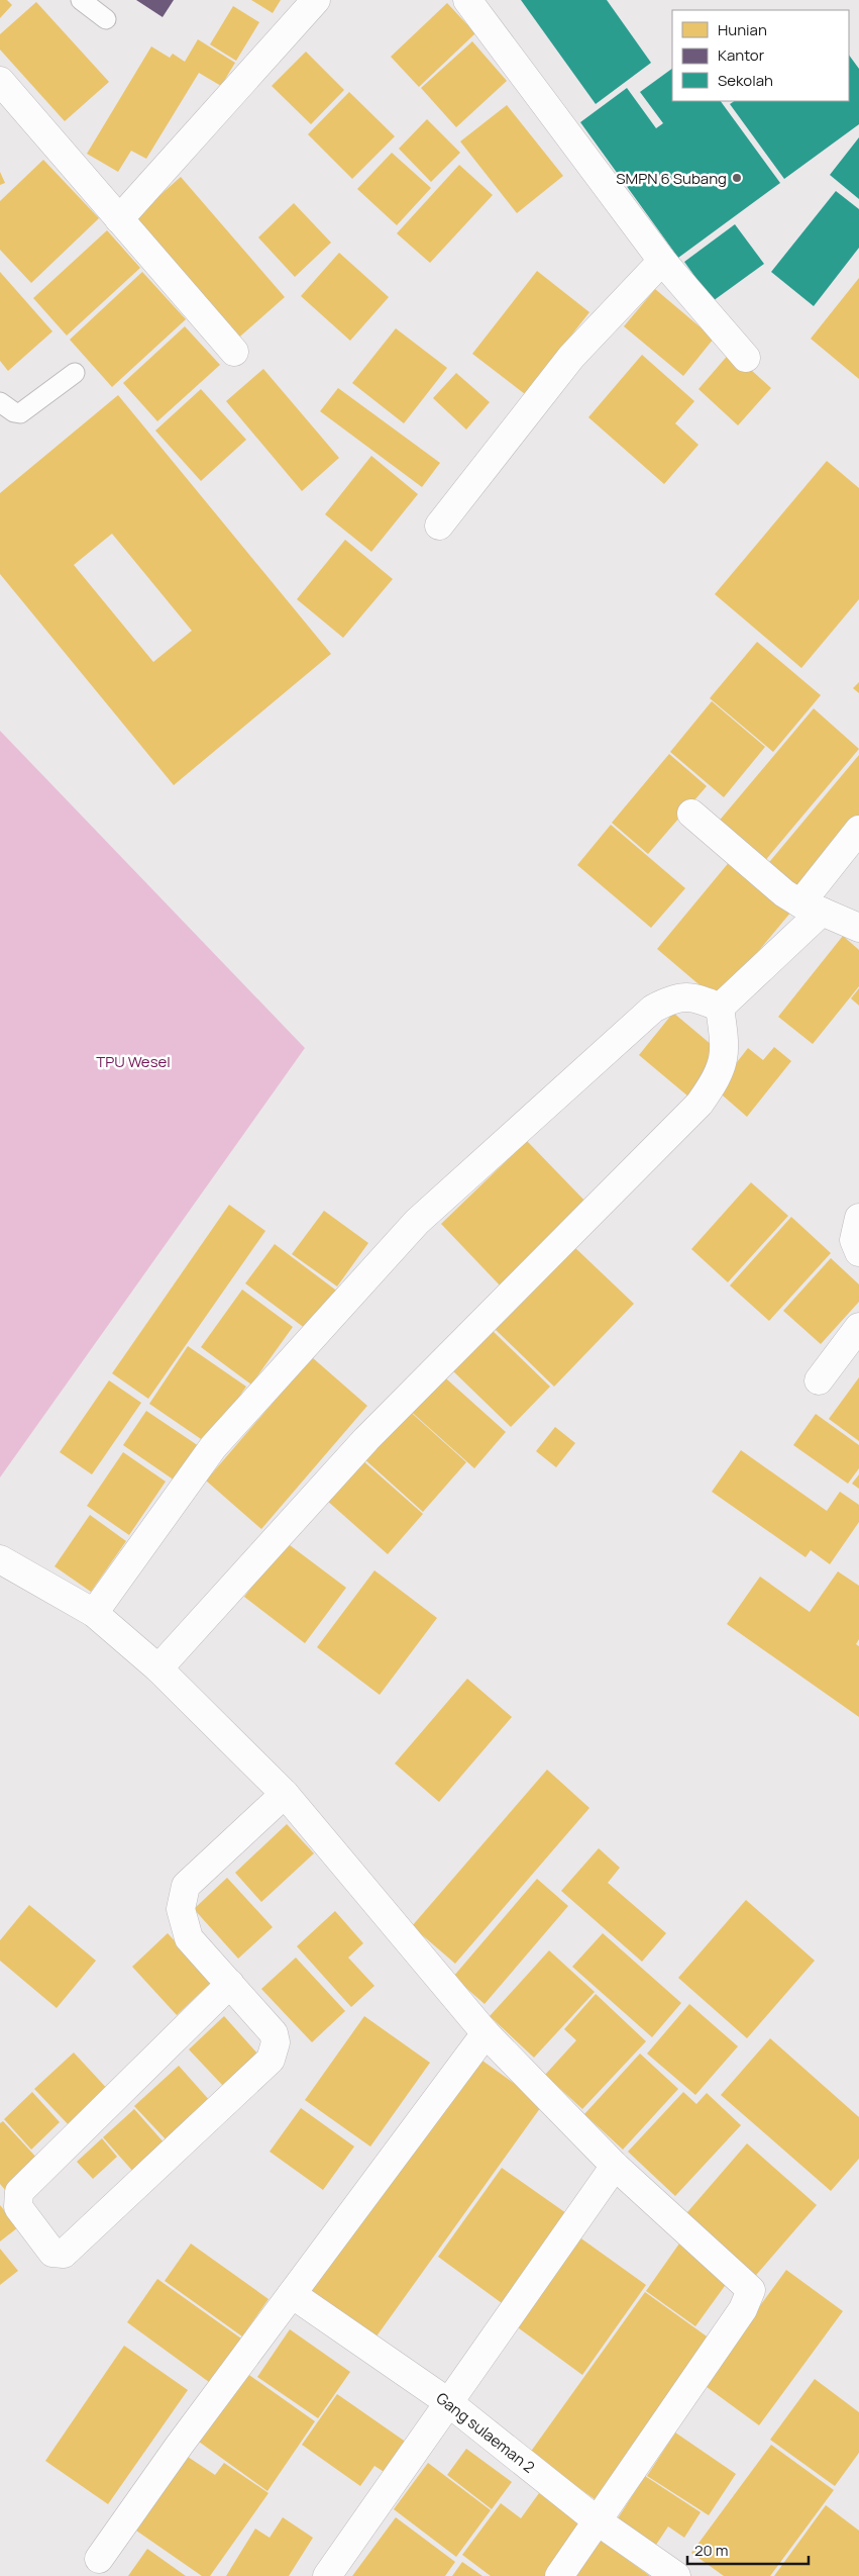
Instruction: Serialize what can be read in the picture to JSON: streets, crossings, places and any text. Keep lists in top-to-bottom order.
{
  "streets": {
    "street": ["Gang sulaeman 2"]
  },
  "parks": ["TPU Wesel"],
  "places": ["SMPN 6 Subang"],
  "legend": ["Hunian", "Kantor", "Sekolah"],
  "scale_bar": "20 m"
}
